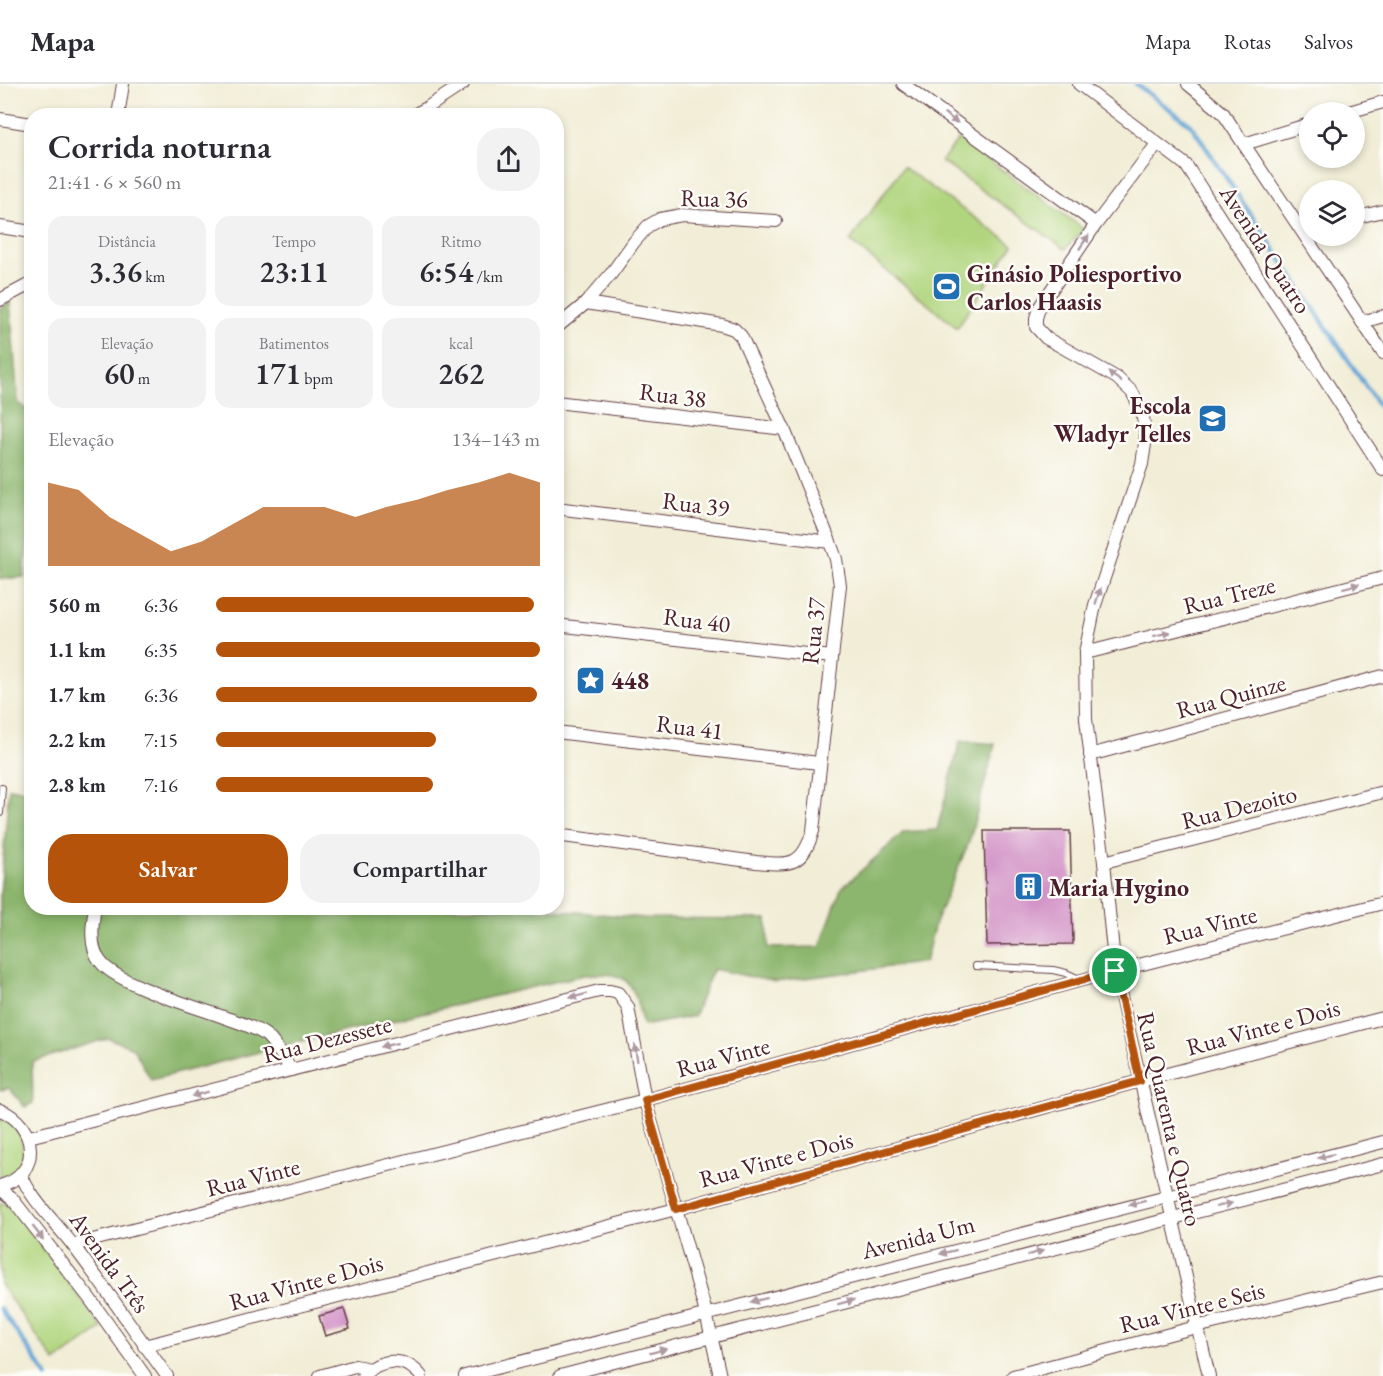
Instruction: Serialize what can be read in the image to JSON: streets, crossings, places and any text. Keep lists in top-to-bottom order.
{
  "streets": {
    "street": [
      "Rua 36",
      "Avenida Quatro",
      "Rua 38",
      "Rua 39",
      "Rua Treze",
      "Rua 40",
      "Rua 37",
      "Rua Quinze",
      "Rua 41",
      "Rua Dezoito",
      "Rua Vinte",
      "Rua Vinte e Dois",
      "Rua Dezessete",
      "Rua Quarenta e Quatro",
      "Avenida Um",
      "Avenida Três",
      "Rua Vinte e Seis"
    ]
  },
  "crossings": [
    ["Rua 36", "Rua 37"],
    ["Avenida Quatro", "Rua Quarenta e Quatro"],
    ["Rua 38", "Rua 37"],
    ["Rua 39", "Rua 37"],
    ["Rua Treze", "Rua Quarenta e Quatro"],
    ["Rua 40", "Rua 37"],
    ["Rua 37", "Rua 41"],
    ["Rua Quinze", "Rua Quarenta e Quatro"],
    ["Rua Dezoito", "Rua Quarenta e Quatro"],
    ["Rua Vinte", "Rua Dezessete"],
    ["Rua Vinte", "Rua Quarenta e Quatro"],
    ["Rua Vinte", "Avenida Três"],
    ["Rua Vinte e Dois", "Rua Quarenta e Quatro"],
    ["Rua Vinte e Dois", "Avenida Três"],
    ["Rua Quarenta e Quatro", "Avenida Um"],
    ["Rua Quarenta e Quatro", "Rua Vinte e Seis"]
  ],
  "one_way": ["Rua Treze", "Rua Dezessete"],
  "places": {
    "sports": ["Ginásio Poliesportivo Carlos Haasis"],
    "school or university": ["Escola Wladyr Telles"],
    "place": ["448"],
    "building": ["Maria Hygino"]
  },
  "page": {
    "header": "Mapa",
    "nav": ["Mapa", "Rotas", "Salvos"],
    "heading": ["Corrida noturna", "21:41 · 6 × 560 m"],
    "stats": [
      ["Distância", "3.36 km"],
      ["Tempo", "23:11"],
      ["Ritmo", "6:54 /km"],
      ["Elevação", "60 m"],
      ["Batimentos", "171 bpm"],
      ["kcal", "262"]
    ],
    "chart": ["Elevação", "134–143 m"],
    "list": [
      {
        "name": "560 m",
        "note": "6:36"
      },
      {
        "name": "1.1 km",
        "note": "6:35"
      },
      {
        "name": "1.7 km",
        "note": "6:36"
      },
      {
        "name": "2.2 km",
        "note": "7:15"
      },
      {
        "name": "2.8 km",
        "note": "7:16"
      }
    ],
    "buttons": ["Salvar", "Compartilhar"]
  }
}
